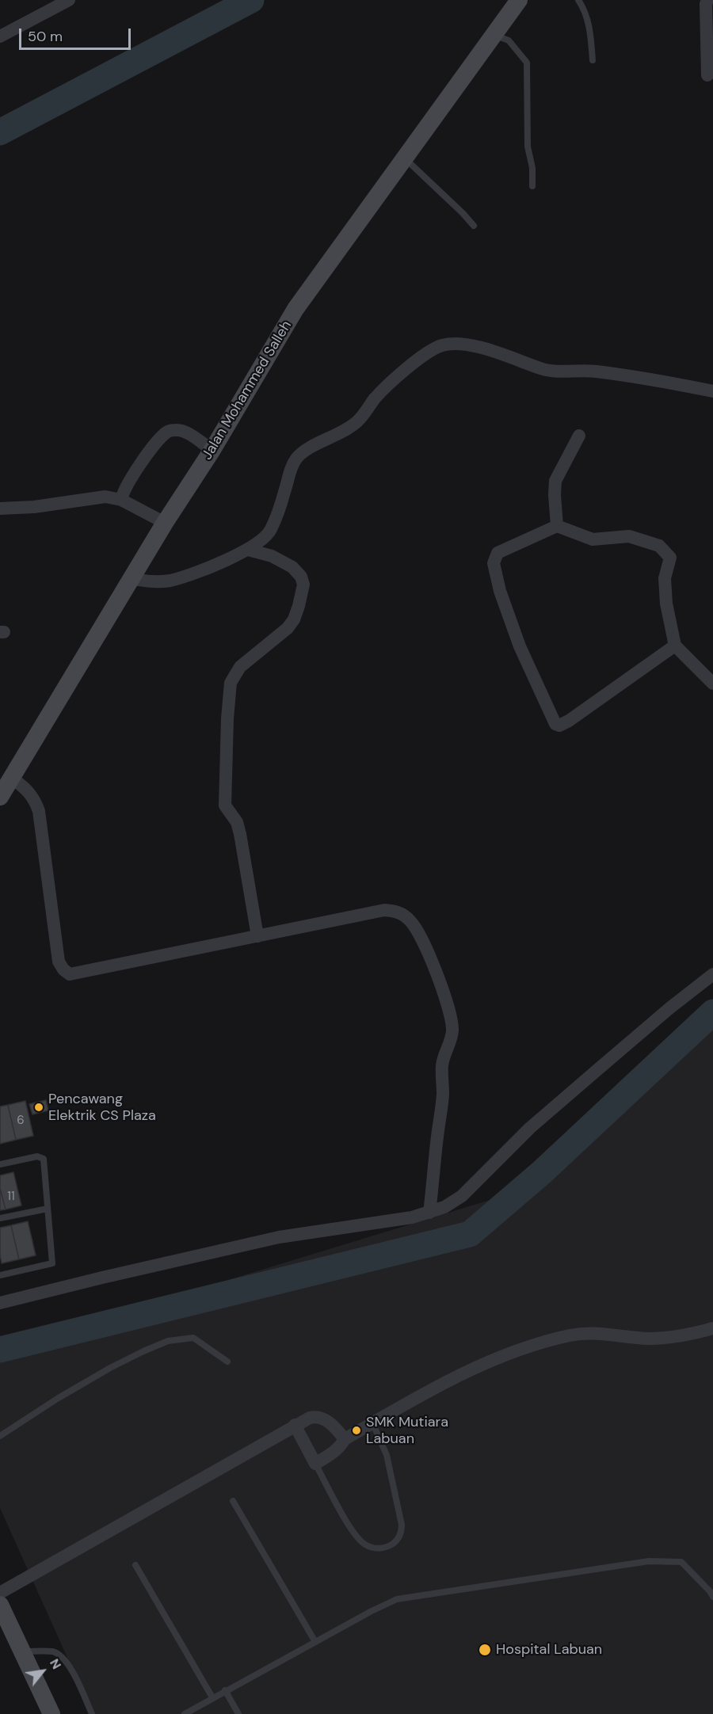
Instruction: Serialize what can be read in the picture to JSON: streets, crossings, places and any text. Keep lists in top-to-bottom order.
{
  "streets": {
    "main road": ["Jalan Mohammed Salleh"]
  },
  "places": ["Pencawang Elektrik CS Plaza", "SMK Mutiara Labuan", "Hospital Labuan"],
  "house_numbers": ["6", "11"],
  "scale_bar": "50 m",
  "north": "top right"
}
